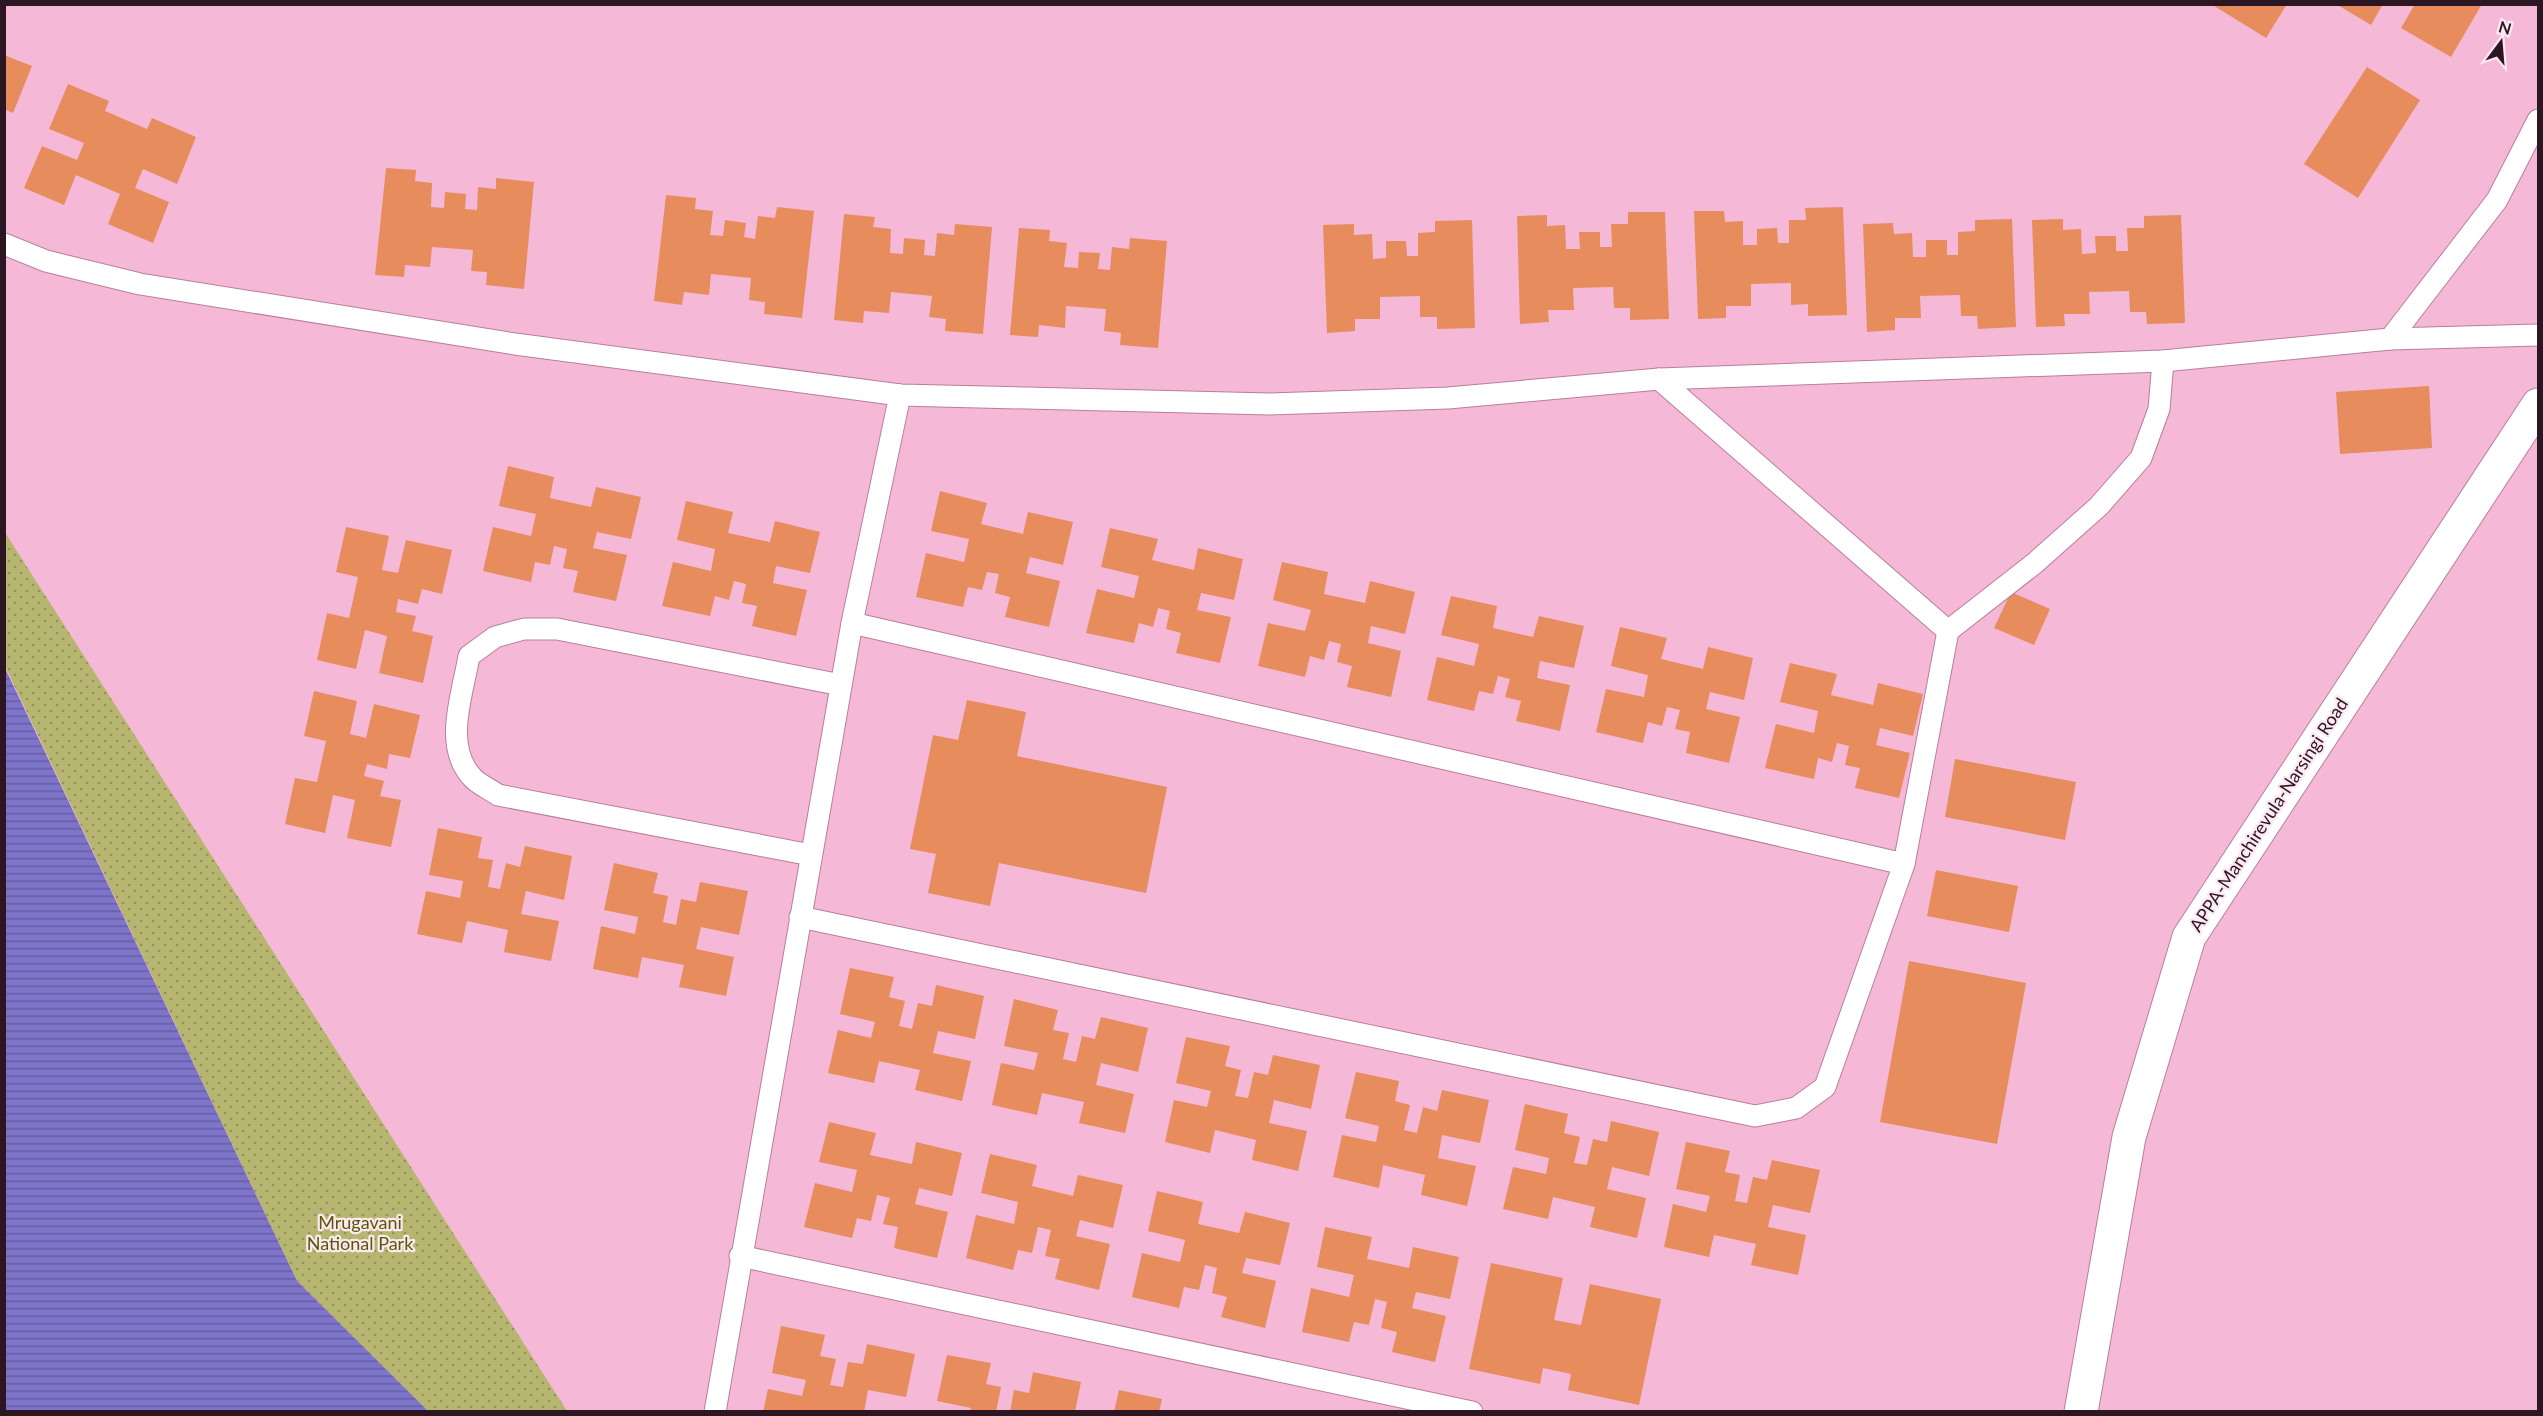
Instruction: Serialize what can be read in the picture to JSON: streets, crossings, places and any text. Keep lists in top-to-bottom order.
{
  "streets": {
    "street": ["APPA-Manchirevula-Narsingi Road"]
  },
  "parks": ["Mrugavani National Park"],
  "north": "top"
}
